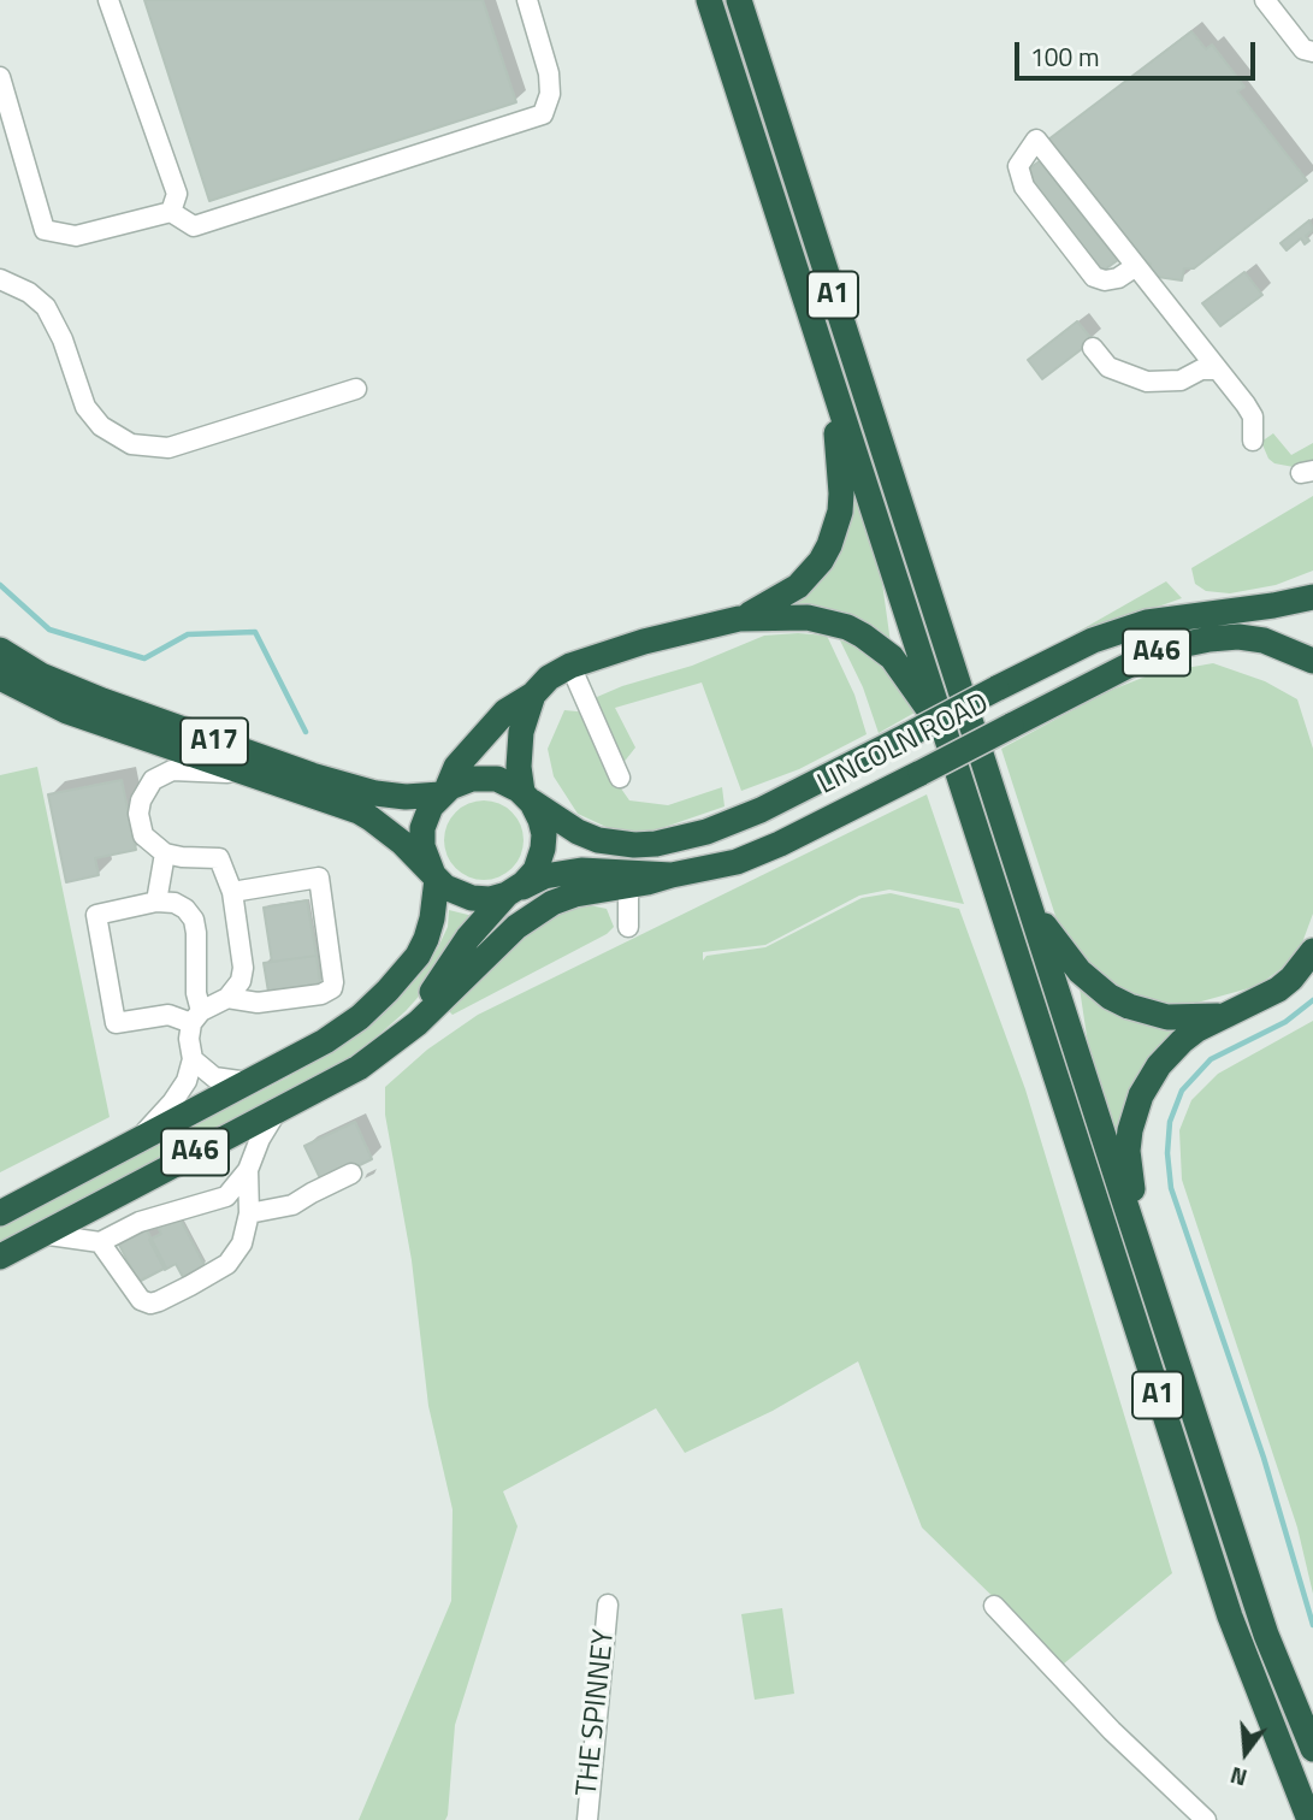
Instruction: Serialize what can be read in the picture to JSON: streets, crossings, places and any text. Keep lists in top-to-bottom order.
{
  "streets": {
    "highway": [
      "A1",
      "A46",
      "A17",
      "LINCOLN ROAD"
    ],
    "street": ["THE SPINNEY"]
  },
  "crossings": [
    ["A46", "A17"],
    ["A46", "LINCOLN ROAD"],
    ["A17", "LINCOLN ROAD"]
  ],
  "scale_bar": "100 m",
  "north": "bottom"
}
